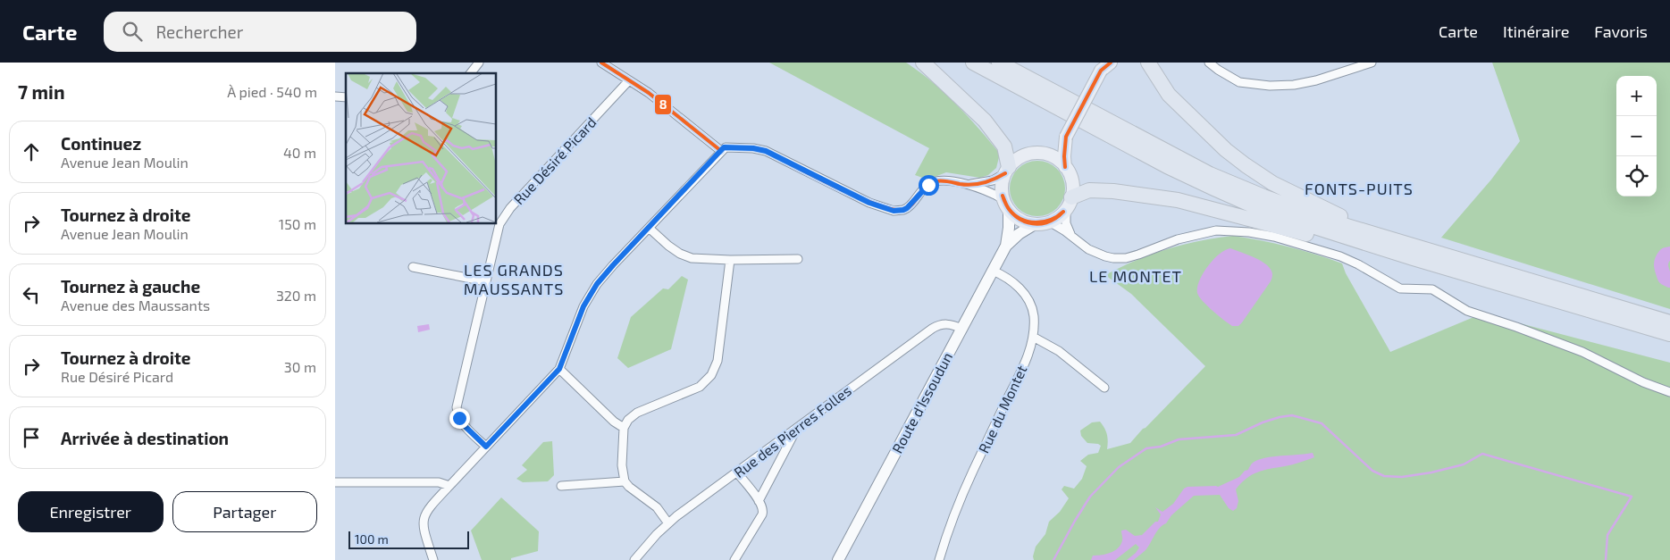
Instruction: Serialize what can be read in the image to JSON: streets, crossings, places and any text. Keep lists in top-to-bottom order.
{
  "streets": {
    "main road": ["Route d'Issoudun"],
    "street": ["Rue Désiré Picard", "Rue du Montet", "Rue des Pierres Folles"]
  },
  "crossings": [
    ["Route d'Issoudun", "Rue du Montet"],
    ["Route d'Issoudun", "Rue des Pierres Folles"]
  ],
  "districts": ["FONTS-PUITS", "LES GRANDS MAUSSANTS", "LE MONTET"],
  "lines": ["transit line 8"],
  "scale_bar": "100 m",
  "page": {
    "header": "Carte",
    "search": "Rechercher",
    "nav": ["Carte", "Itinéraire", "Favoris"],
    "heading": ["7 min", "À pied · 540 m"],
    "map_buttons": ["+", "−"],
    "list": [
      ["Continuez", "Avenue Jean Moulin", "40 m"],
      ["Tournez à droite", "Avenue Jean Moulin", "150 m"],
      ["Tournez à gauche", "Avenue des Maussants", "320 m"],
      ["Tournez à droite", "Rue Désiré Picard", "30 m"],
      "Arrivée à destination"
    ],
    "buttons": ["Enregistrer", "Partager"],
    "scale": "100 m"
  }
}
